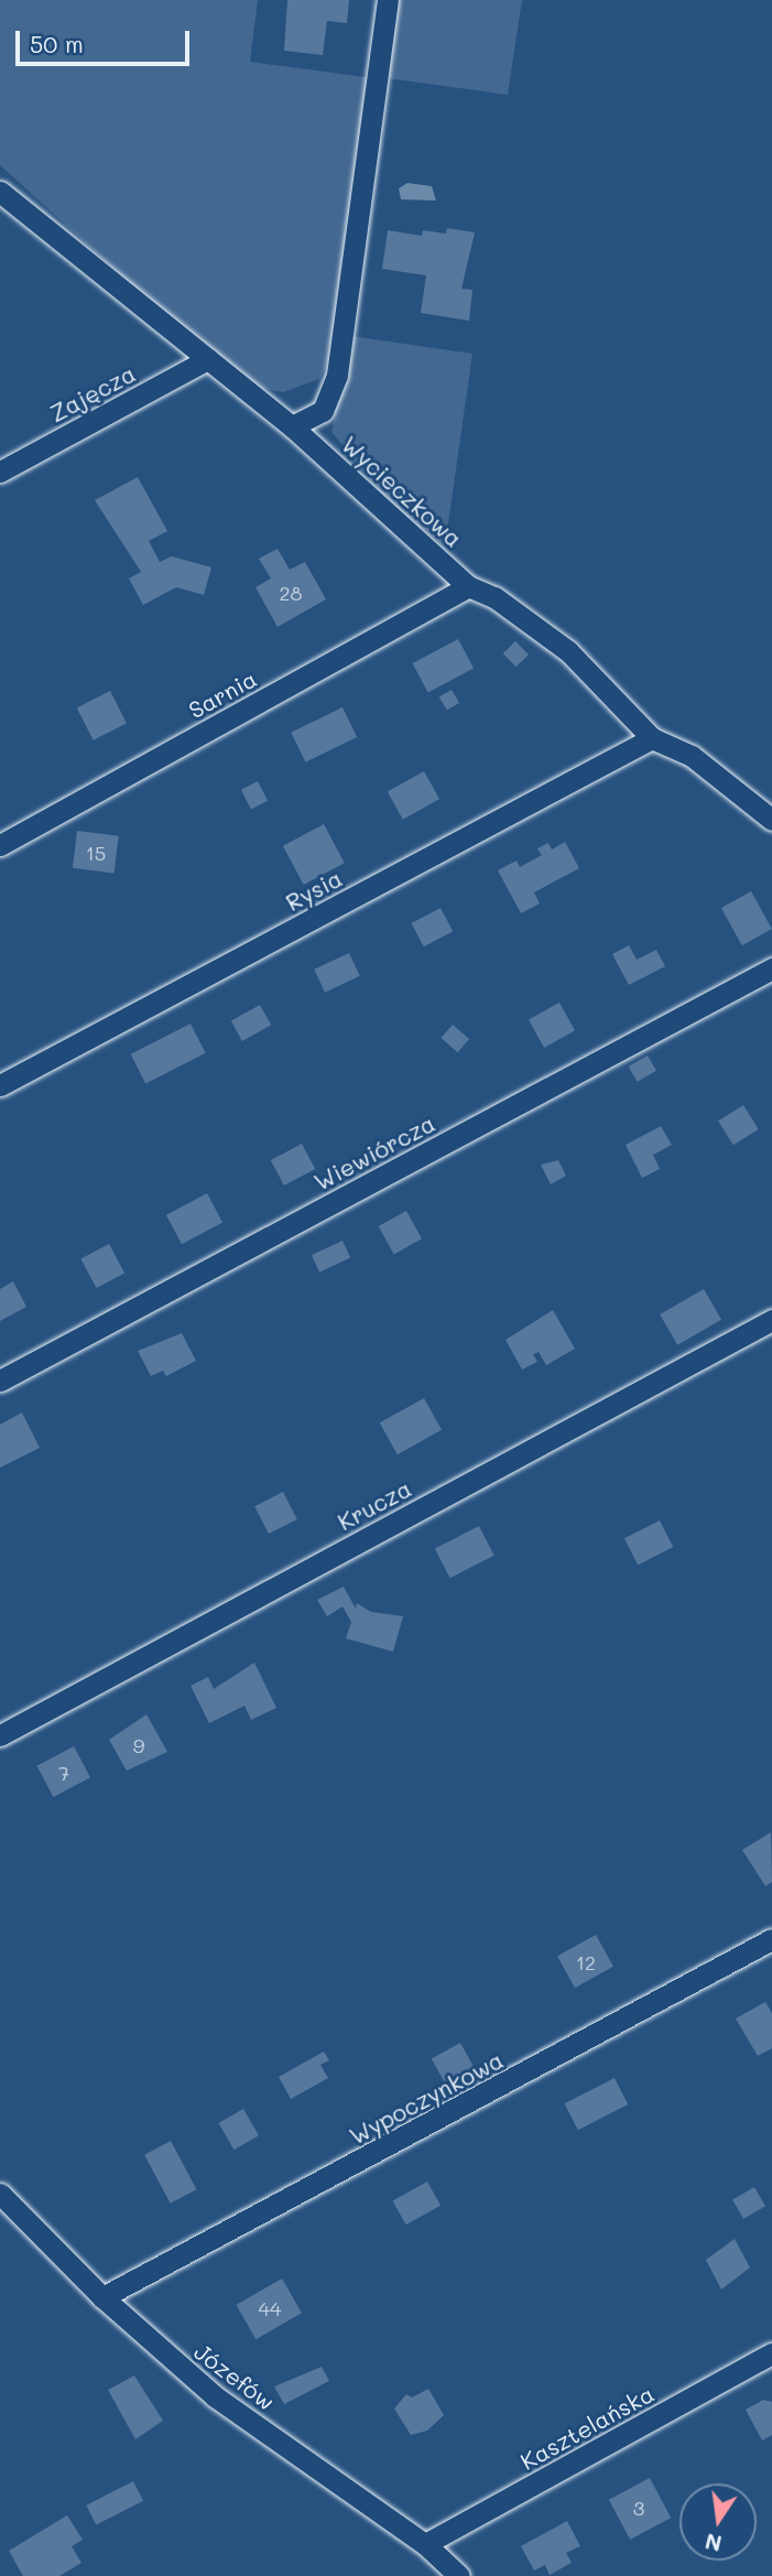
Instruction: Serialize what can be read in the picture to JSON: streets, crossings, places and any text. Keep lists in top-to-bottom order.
{
  "streets": {
    "street": [
      "Zajęcza",
      "Wycieczkowa",
      "Sarnia",
      "Rysia",
      "Wiewiórcza",
      "Krucza",
      "Wypoczynkowa",
      "Józefów",
      "Kasztelańska"
    ]
  },
  "crossings": [
    ["Zajęcza", "Wycieczkowa"],
    ["Wycieczkowa", "Sarnia"],
    ["Wycieczkowa", "Rysia"],
    ["Wypoczynkowa", "Józefów"],
    ["Józefów", "Kasztelańska"]
  ],
  "house_numbers": [
    "28",
    "15",
    "9",
    "7",
    "12",
    "44",
    "3"
  ],
  "scale_bar": "50 m",
  "north": "bottom"
}
